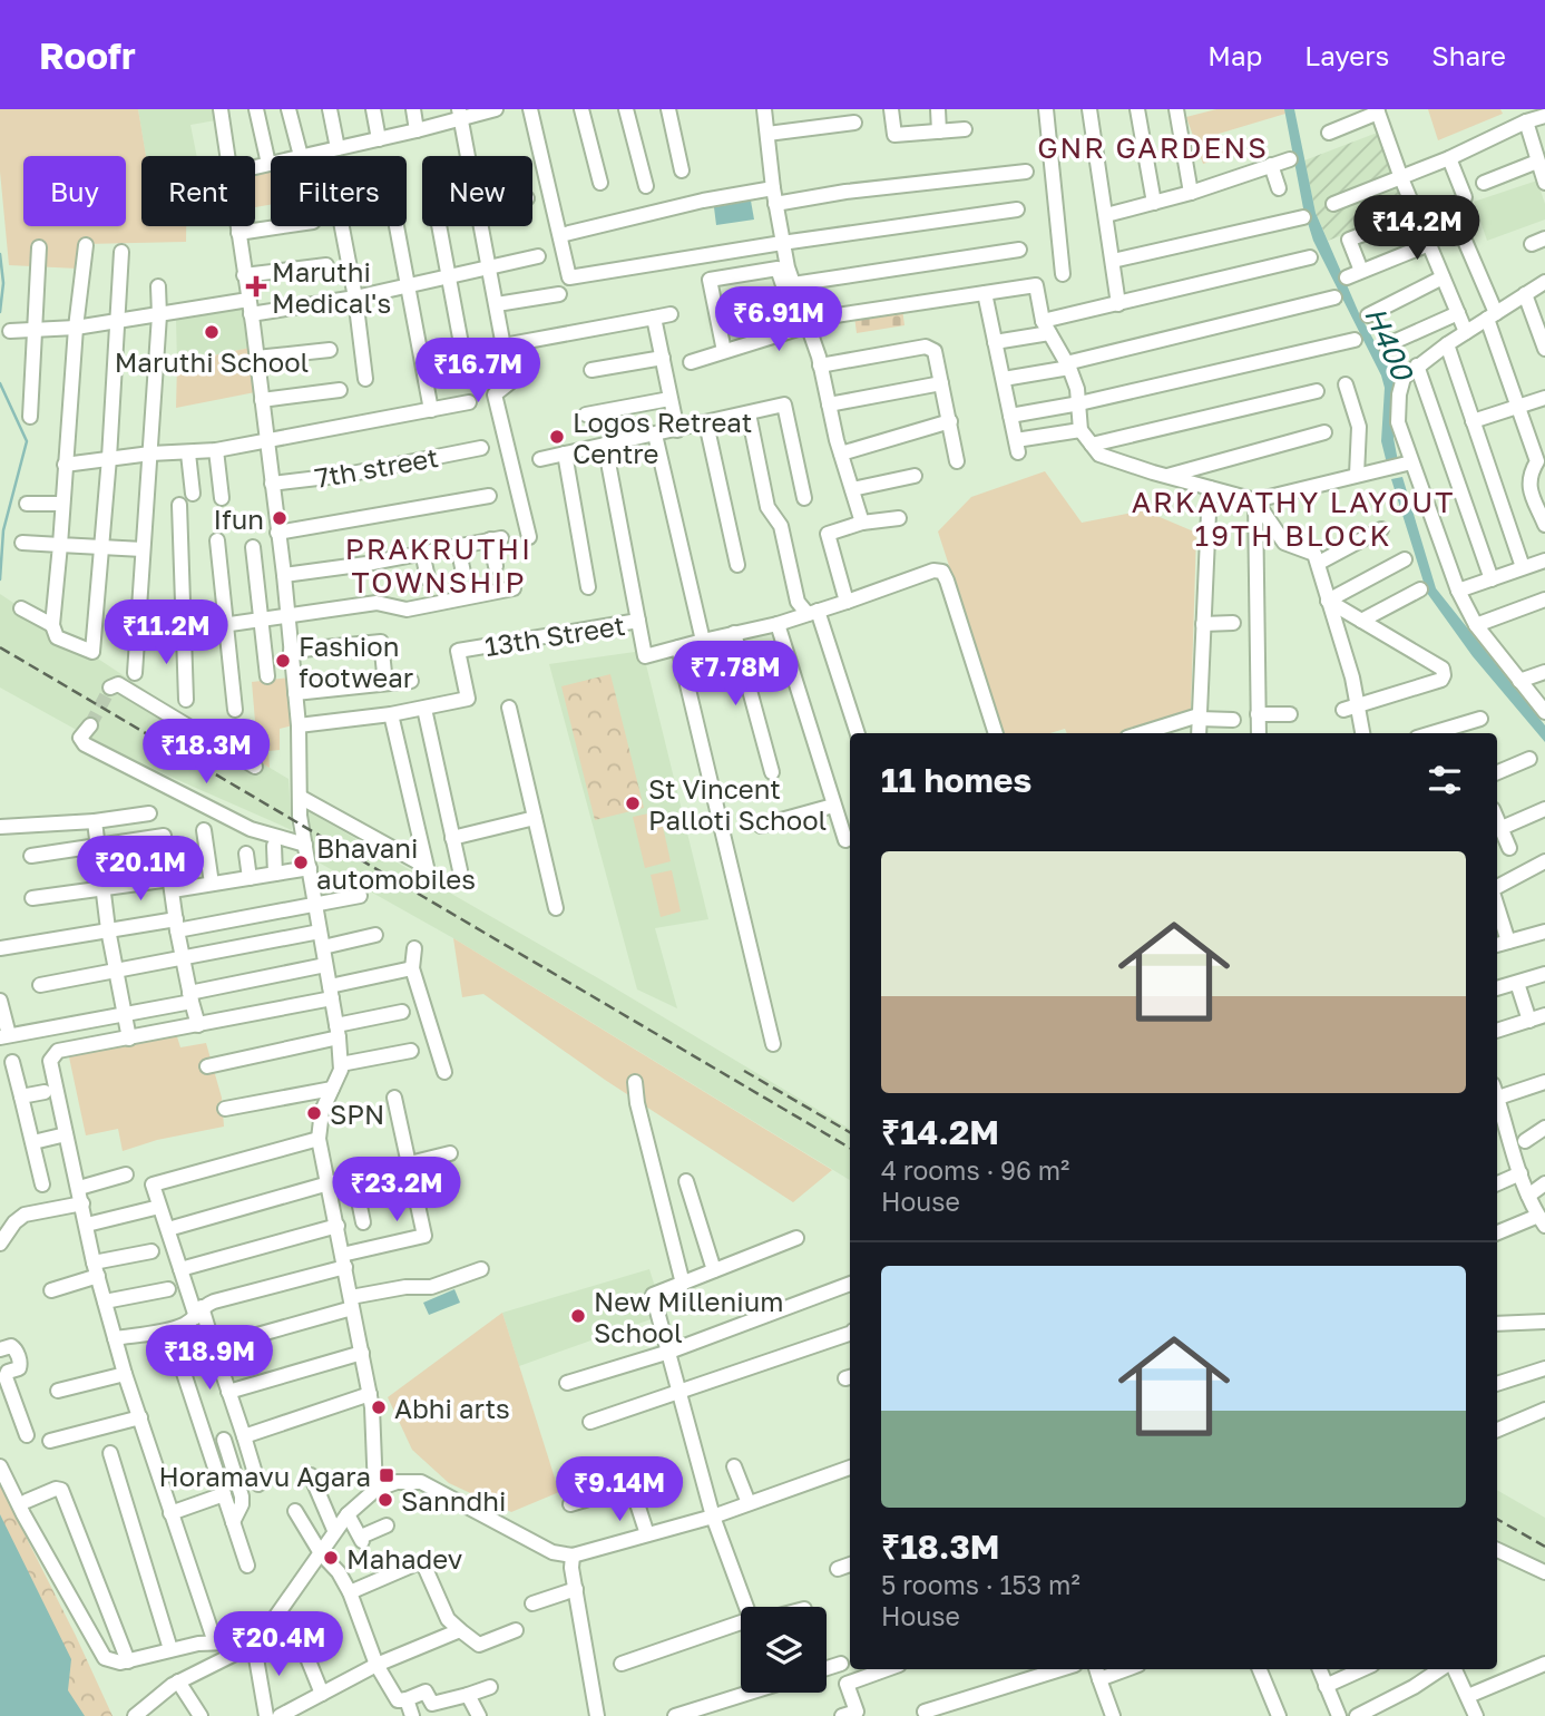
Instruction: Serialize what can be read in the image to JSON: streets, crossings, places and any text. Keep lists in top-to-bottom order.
{
  "streets": {
    "street": ["7th street", "13th Street"]
  },
  "districts": ["GNR GARDENS", "ARKAVATHY LAYOUT 19TH BLOCK", "PRAKRUTHI TOWNSHIP"],
  "water": ["H400"],
  "places": {
    "health": ["Maruthi Medical's"],
    "other": [
      "Maruthi School",
      "Logos Retreat Centre",
      "Ifun",
      "Fashion footwear",
      "St Vincent Palloti School",
      "Bhavani automobiles",
      "SPN",
      "New Millenium School",
      "Abhi arts",
      "Sanndhi",
      "Mahadev"
    ],
    "transit": ["Horamavu Agara"]
  },
  "page": {
    "header": "Roofr",
    "nav": ["Map", "Layers", "Share"],
    "chip": [
      "Buy",
      "Rent",
      "Filters",
      "New"
    ],
    "price": [
      "₹14.2M",
      "₹6.91M",
      "₹16.7M",
      "₹11.2M",
      "₹7.78M",
      "₹18.3M",
      "₹20.1M",
      "₹23.2M",
      "₹18.9M",
      "₹9.14M",
      "₹20.4M"
    ],
    "heading": "11 homes",
    "list": [
      {
        "name": "₹14.2M",
        "note": "4 rooms · 96 m² · House"
      },
      {
        "name": "₹18.3M",
        "note": "5 rooms · 153 m² · House"
      }
    ]
  }
}
